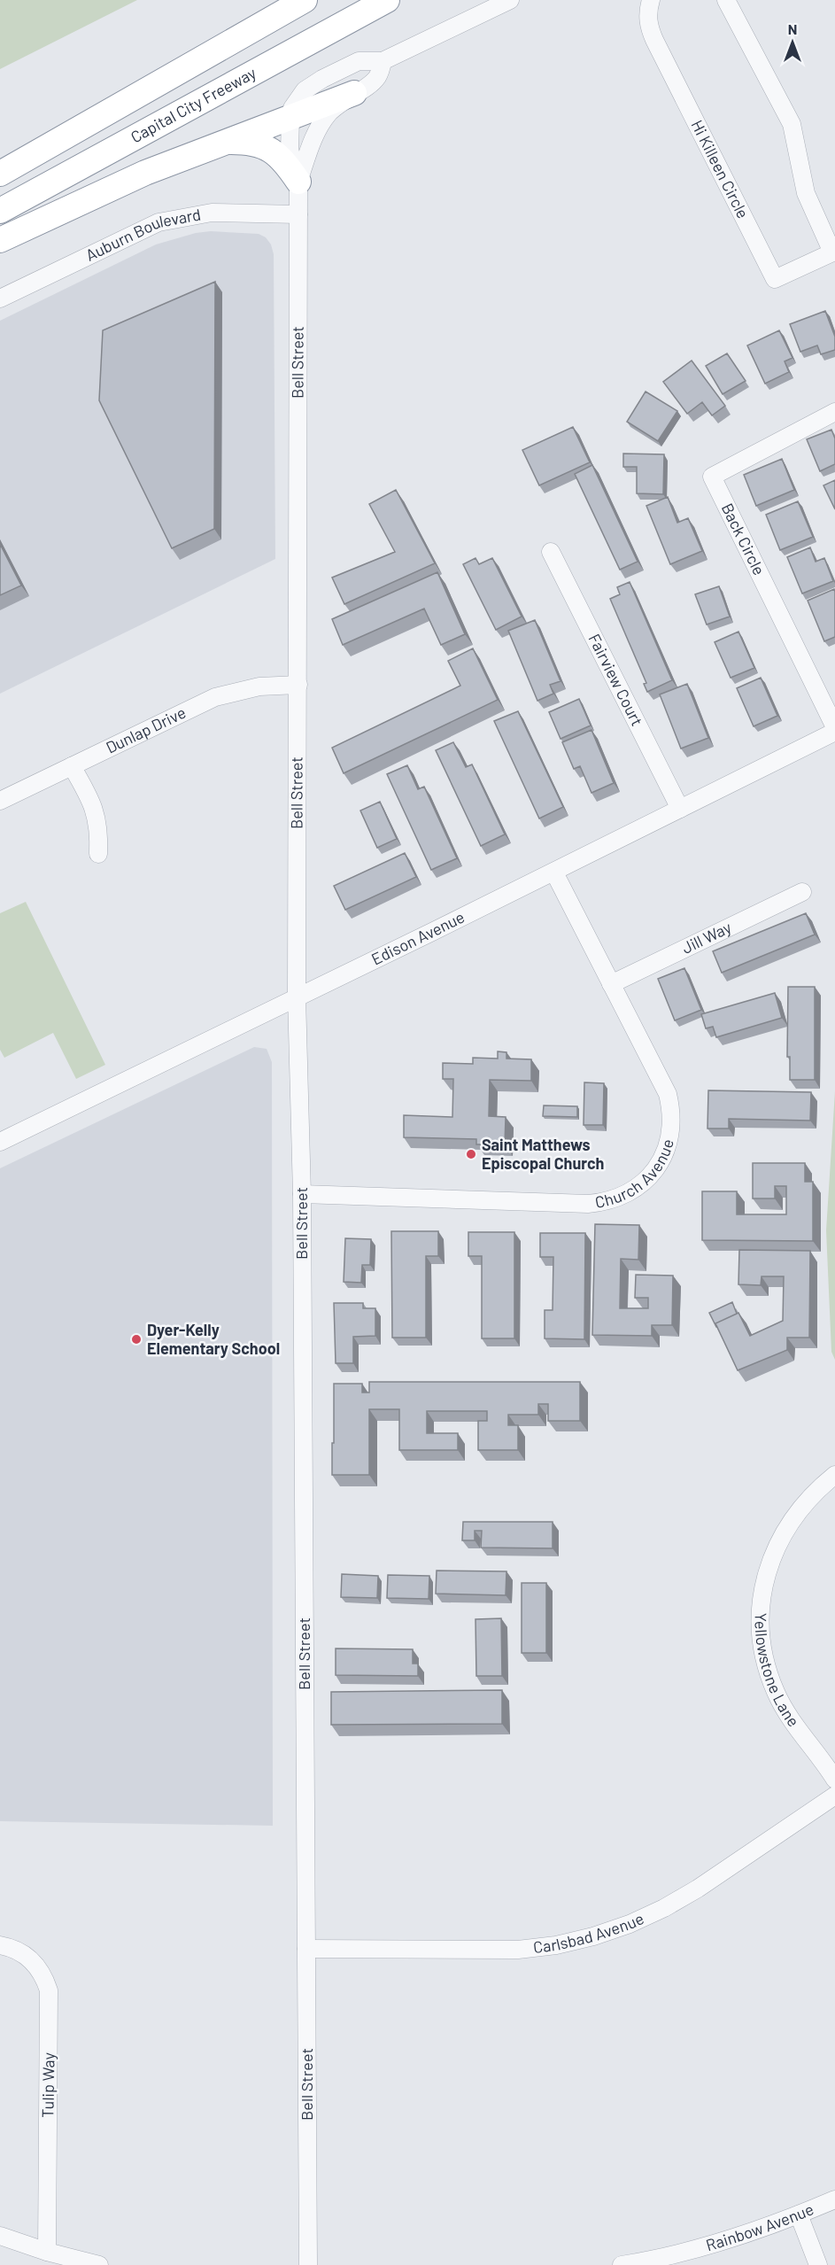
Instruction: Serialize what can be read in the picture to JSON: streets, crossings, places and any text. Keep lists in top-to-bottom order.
{
  "streets": {
    "highway": ["Capital City Freeway"],
    "street": [
      "Hi Killeen Circle",
      "Auburn Boulevard",
      "Bell Street",
      "Back Circle",
      "Fairview Court",
      "Dunlap Drive",
      "Jill Way",
      "Edison Avenue",
      "Church Avenue",
      "Yellowstone Lane",
      "Carlsbad Avenue",
      "Tulip Way",
      "Rainbow Avenue"
    ]
  },
  "crossings": [
    ["Auburn Boulevard", "Bell Street"],
    ["Bell Street", "Dunlap Drive"],
    ["Bell Street", "Edison Avenue"],
    ["Bell Street", "Church Avenue"],
    ["Bell Street", "Carlsbad Avenue"],
    ["Fairview Court", "Edison Avenue"],
    ["Jill Way", "Church Avenue"],
    ["Edison Avenue", "Church Avenue"]
  ],
  "places": ["Saint Matthews Episcopal Church", "Dyer-Kelly Elementary School"],
  "north": "top"
}
